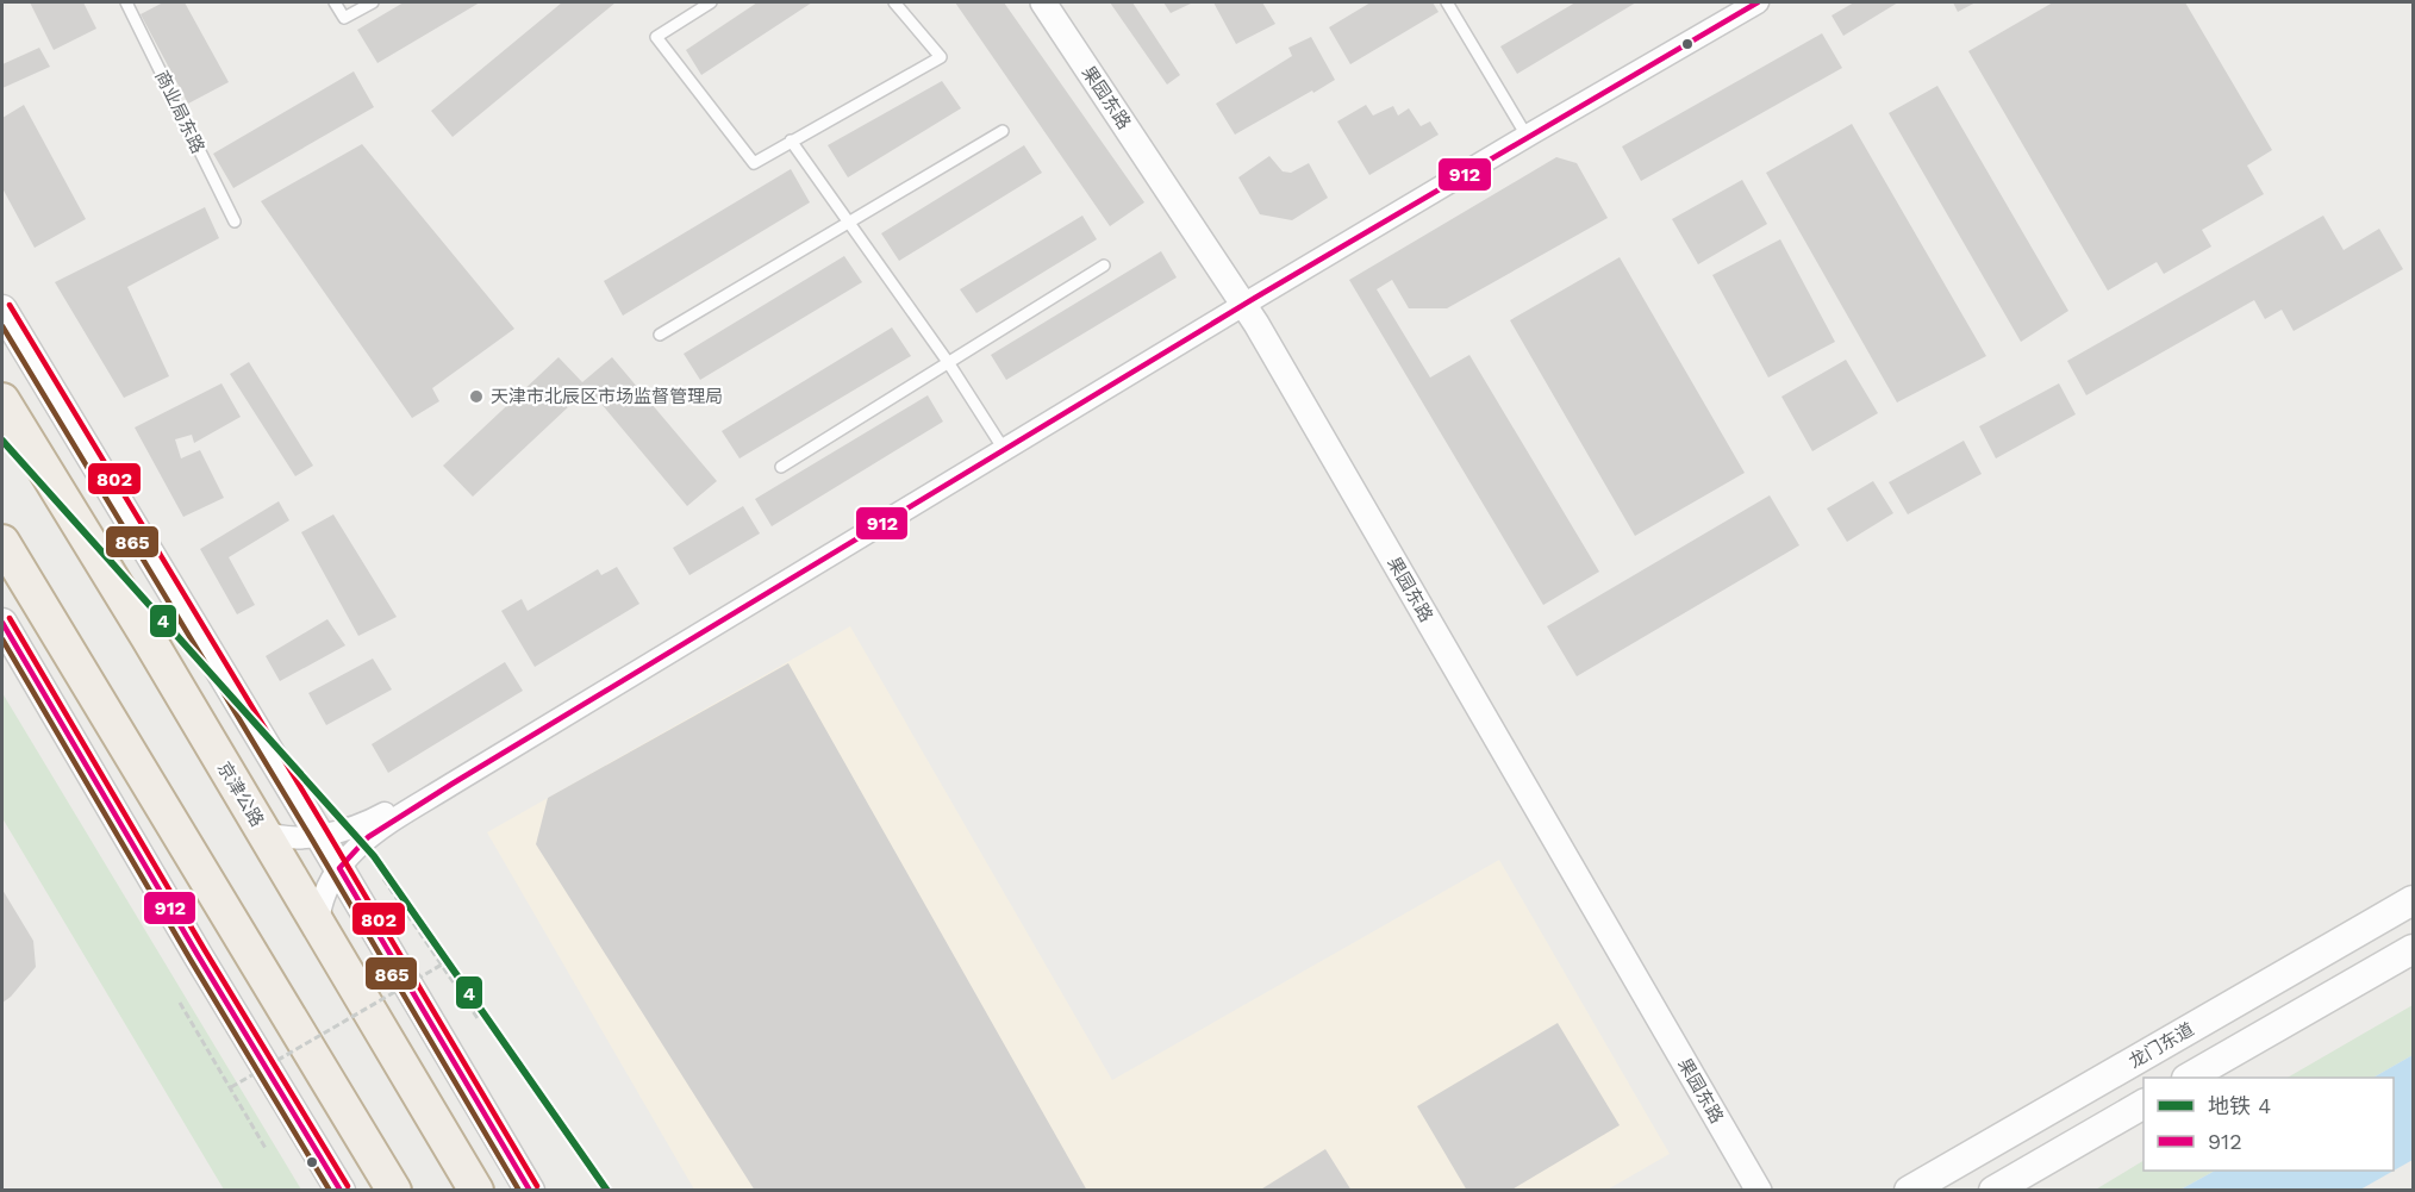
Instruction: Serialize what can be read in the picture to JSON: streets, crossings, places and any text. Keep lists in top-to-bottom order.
{
  "streets": {
    "highway": ["京津公路"],
    "main road": ["龙门东道"],
    "street": ["果园东路"],
    "lane": ["商业局东路"]
  },
  "places": ["天津市北辰区市场监督管理局"],
  "lines": [
    "transit line 912",
    "transit line 802",
    "transit line 865",
    "metro line 4"
  ],
  "legend": ["地铁 4", "912"]
}
